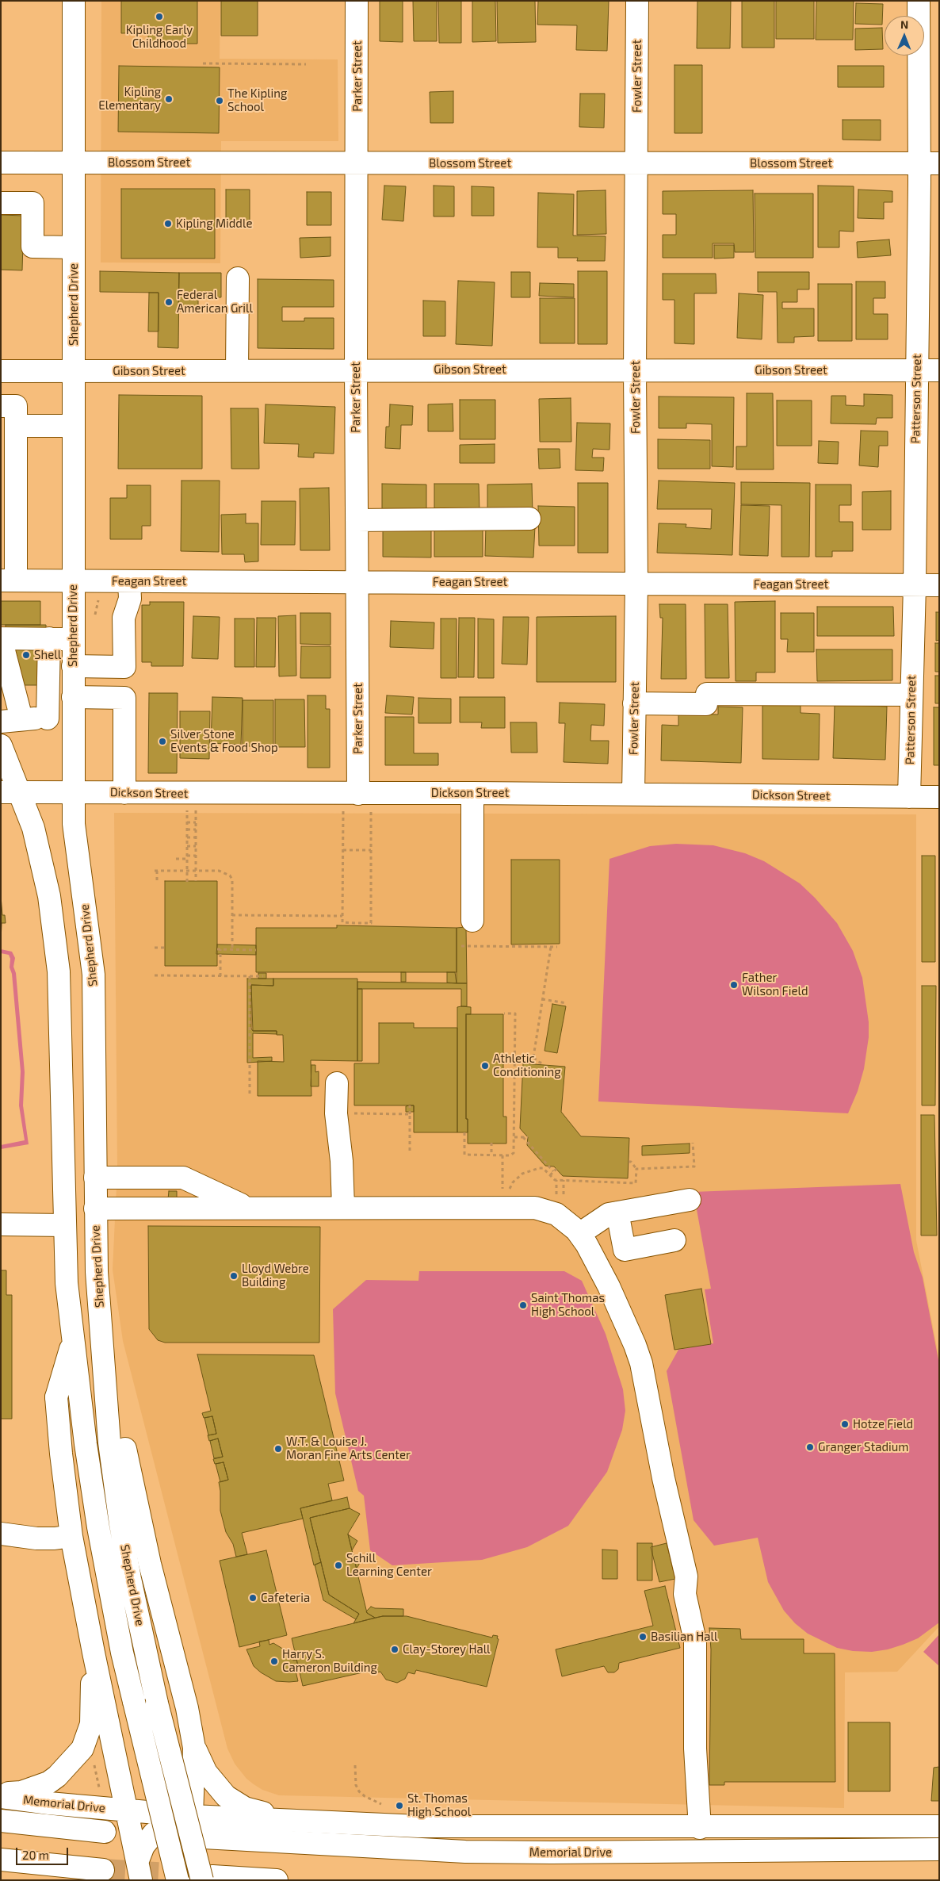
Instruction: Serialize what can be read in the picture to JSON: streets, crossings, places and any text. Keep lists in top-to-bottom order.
{
  "streets": {
    "street": [
      "Parker Street",
      "Fowler Street",
      "Blossom Street",
      "Shepherd Drive",
      "Gibson Street",
      "Patterson Street",
      "Feagan Street",
      "Dickson Street",
      "Memorial Drive"
    ]
  },
  "crossings": [
    ["Parker Street", "Blossom Street"],
    ["Parker Street", "Gibson Street"],
    ["Parker Street", "Feagan Street"],
    ["Parker Street", "Dickson Street"],
    ["Fowler Street", "Blossom Street"],
    ["Fowler Street", "Gibson Street"],
    ["Fowler Street", "Feagan Street"],
    ["Fowler Street", "Dickson Street"],
    ["Blossom Street", "Shepherd Drive"],
    ["Blossom Street", "Patterson Street"],
    ["Shepherd Drive", "Gibson Street"],
    ["Shepherd Drive", "Feagan Street"],
    ["Shepherd Drive", "Dickson Street"],
    ["Gibson Street", "Patterson Street"],
    ["Patterson Street", "Feagan Street"],
    ["Patterson Street", "Dickson Street"]
  ],
  "places": [
    "Kipling Early Childhood",
    "Kipling Elementary",
    "The Kipling School",
    "Kipling Middle",
    "Federal American Grill",
    "Shell",
    "Silver Stone Events & Food Shop",
    "Father Wilson Field",
    "Athletic Conditioning",
    "Lloyd Webre Building",
    "Saint Thomas High School",
    "Hotze Field",
    "Granger Stadium",
    "W.T. & Louise J. Moran Fine Arts Center",
    "Schill Learning Center",
    "Cafeteria",
    "Basilian Hall",
    "Clay-Storey Hall",
    "Harry S. Cameron Building",
    "St. Thomas High School"
  ],
  "scale_bar": "20 m",
  "north": "top"
}
